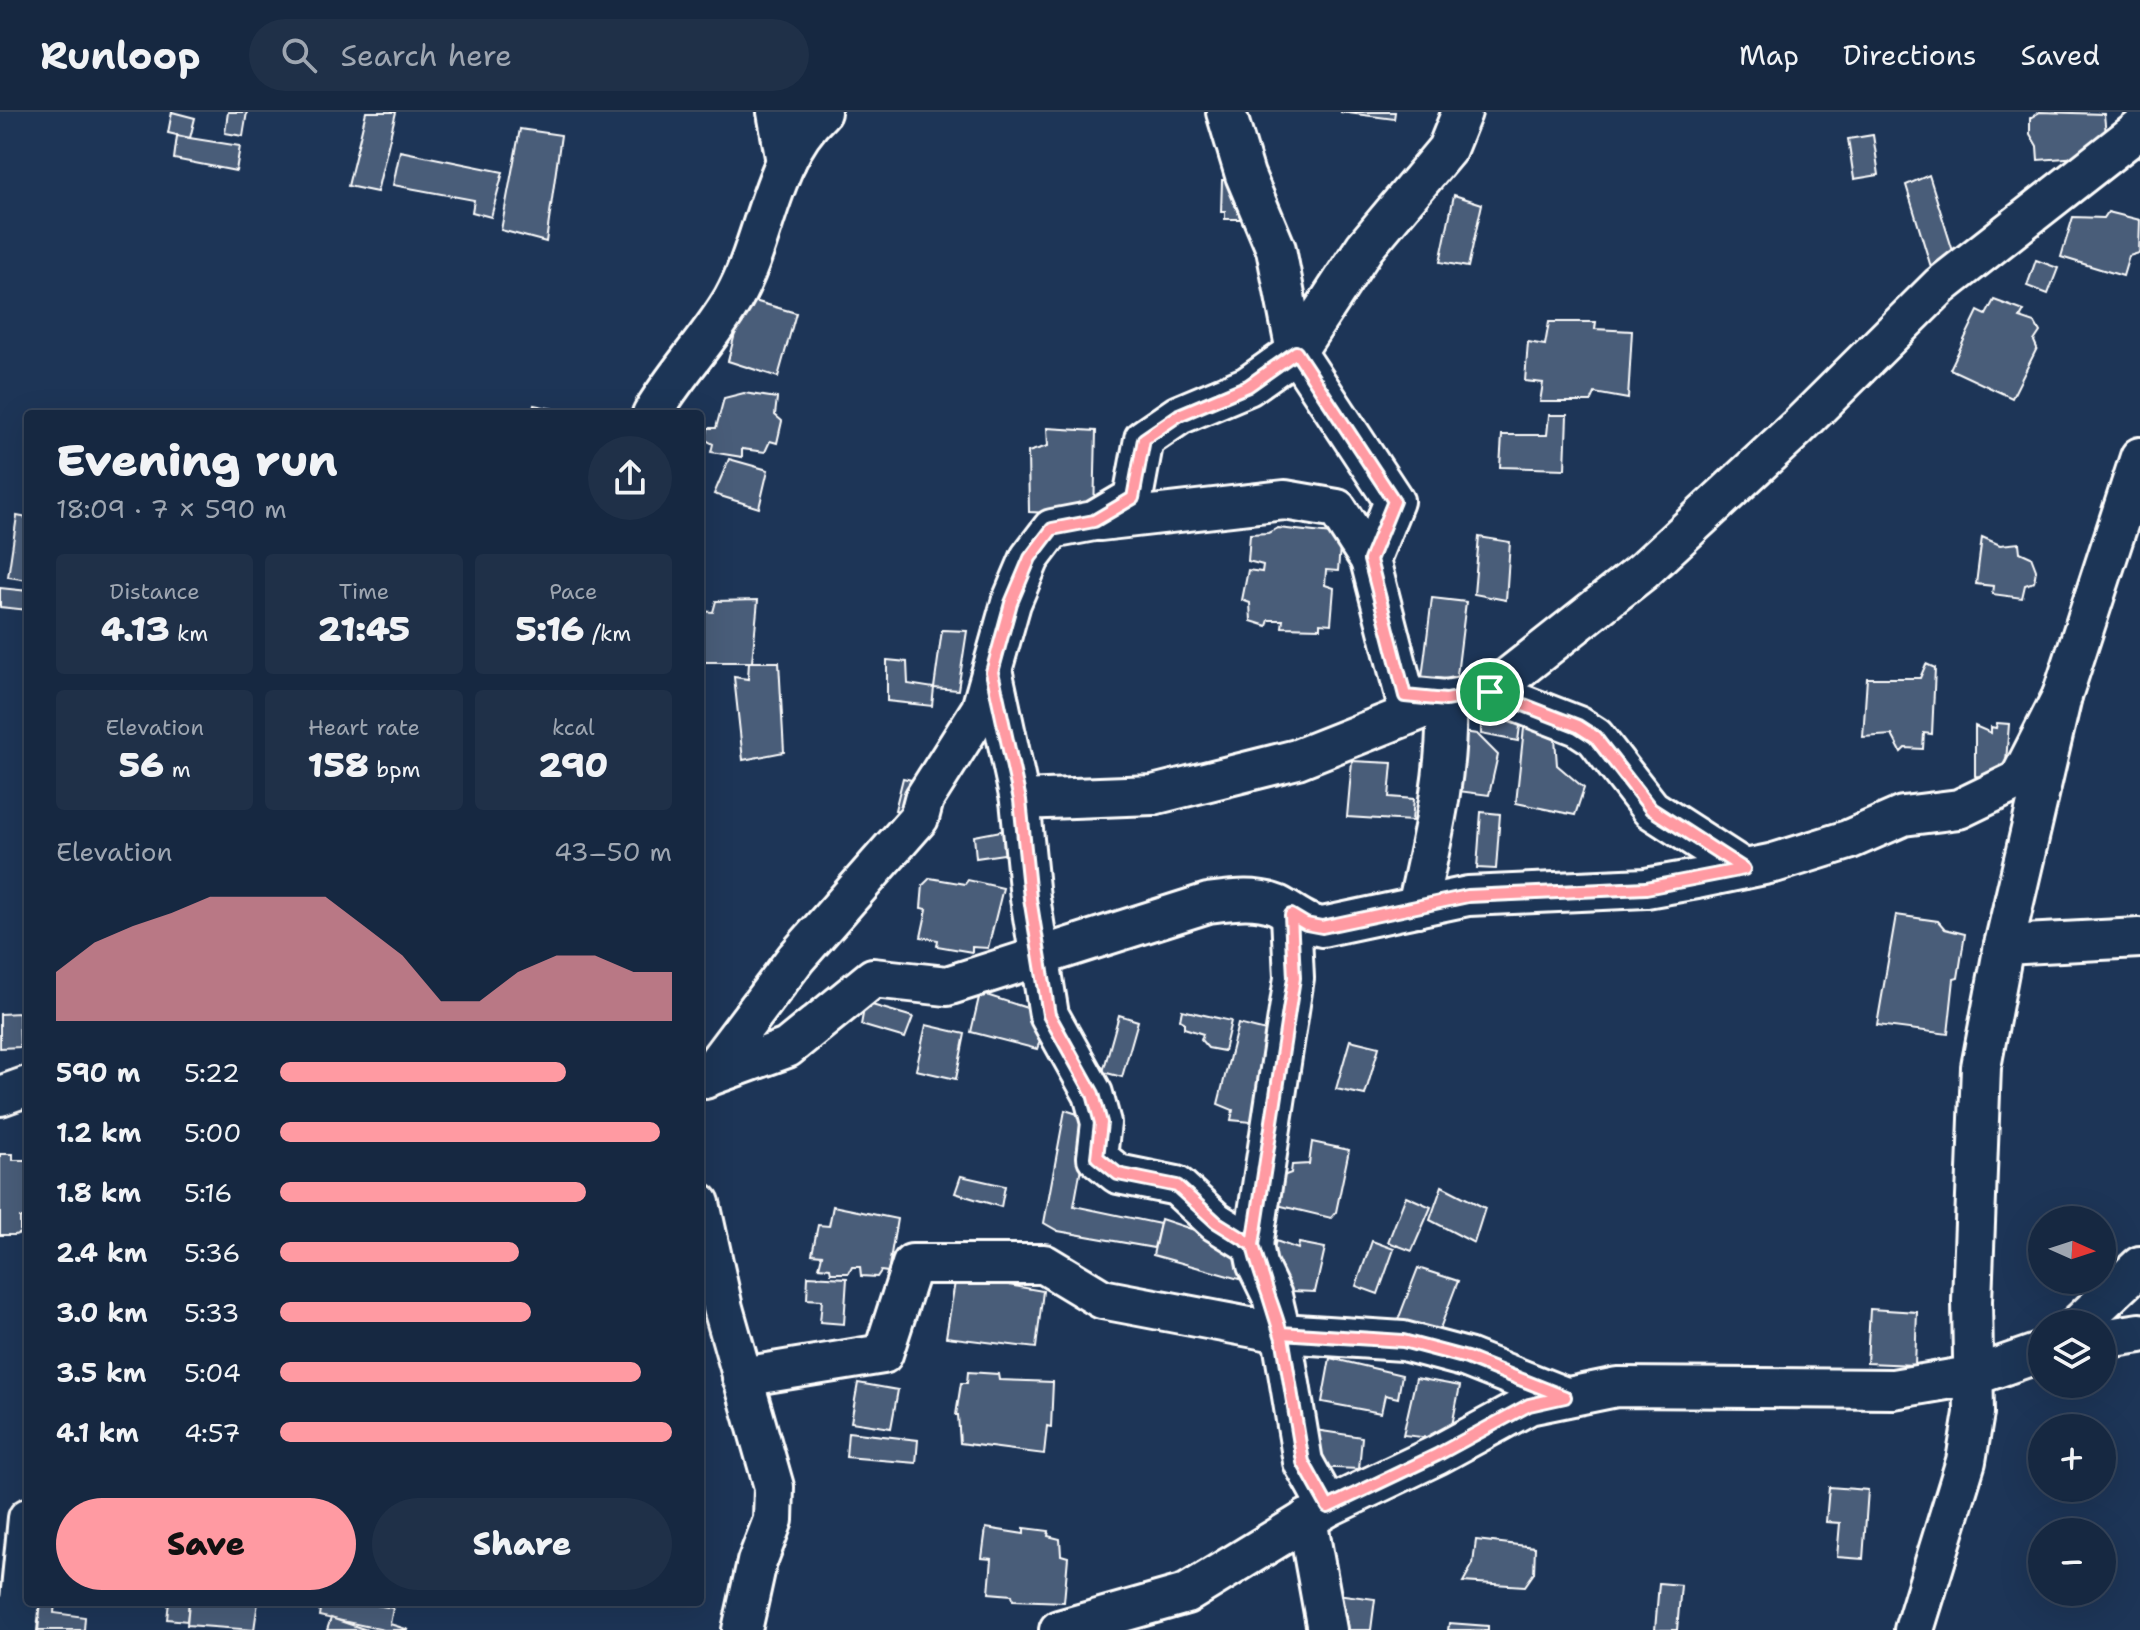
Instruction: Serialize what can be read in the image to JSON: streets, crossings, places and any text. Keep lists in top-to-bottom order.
{
  "north": "right",
  "page": {
    "header": "Runloop",
    "search": "Search here",
    "nav": ["Map", "Directions", "Saved"],
    "heading": ["Evening run", "18:09 · 7 × 590 m"],
    "stats": [
      ["Distance", "4.13 km"],
      ["Time", "21:45"],
      ["Pace", "5:16 /km"],
      ["Elevation", "56 m"],
      ["Heart rate", "158 bpm"],
      ["kcal", "290"]
    ],
    "chart": ["Elevation", "43–50 m"],
    "list": [
      {
        "name": "590 m",
        "note": "5:22"
      },
      {
        "name": "1.2 km",
        "note": "5:00"
      },
      {
        "name": "1.8 km",
        "note": "5:16"
      },
      {
        "name": "2.4 km",
        "note": "5:36"
      },
      {
        "name": "3.0 km",
        "note": "5:33"
      },
      {
        "name": "3.5 km",
        "note": "5:04"
      },
      {
        "name": "4.1 km",
        "note": "4:57"
      }
    ],
    "map_buttons": ["+", "−"],
    "buttons": ["Save", "Share"]
  }
}
